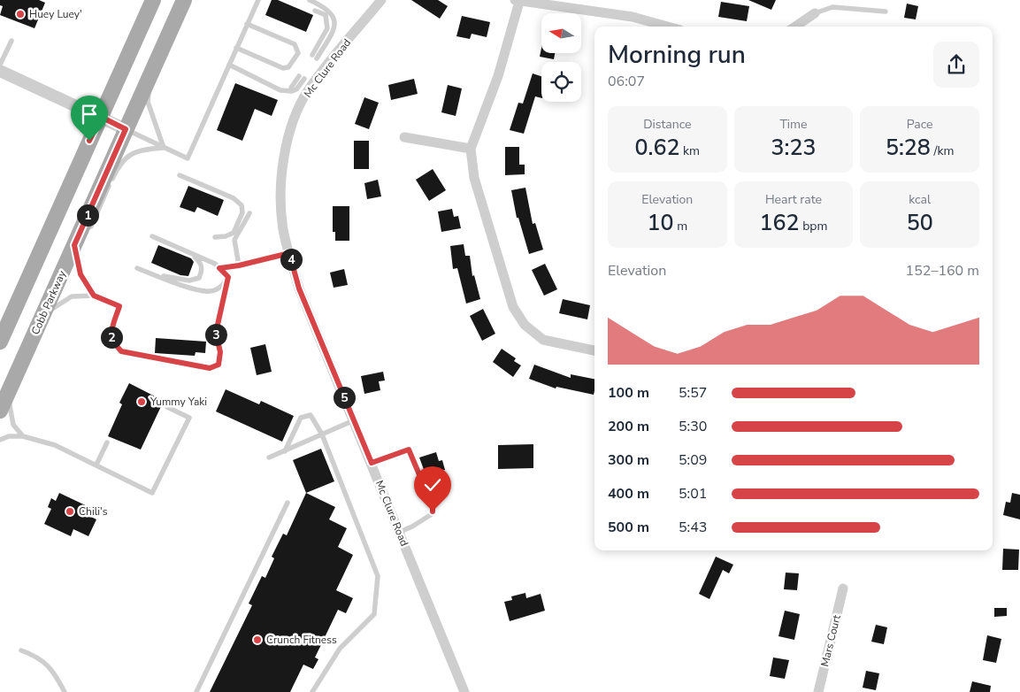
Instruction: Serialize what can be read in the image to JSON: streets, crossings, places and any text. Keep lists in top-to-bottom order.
{
  "streets": {
    "main road": ["Cobb Parkway"],
    "street": ["Mc Clure Road", "Mars Court"]
  },
  "places": [
    "Huey Luey'",
    "Yummy Yaki",
    "Chili's",
    "Crunch Fitness"
  ],
  "north": "left",
  "page": {
    "heading": ["Morning run", "06:07"],
    "stats": [
      ["Distance", "0.62 km"],
      ["Time", "3:23"],
      ["Pace", "5:28 /km"],
      ["Elevation", "10 m"],
      ["Heart rate", "162 bpm"],
      ["kcal", "50"]
    ],
    "pins": [
      "1",
      "4",
      "3",
      "2",
      "5"
    ],
    "chart": ["Elevation", "152–160 m"],
    "list": [
      {
        "name": "100 m",
        "note": "5:57"
      },
      {
        "name": "200 m",
        "note": "5:30"
      },
      {
        "name": "300 m",
        "note": "5:09"
      },
      {
        "name": "400 m",
        "note": "5:01"
      },
      {
        "name": "500 m",
        "note": "5:43"
      }
    ]
  }
}
